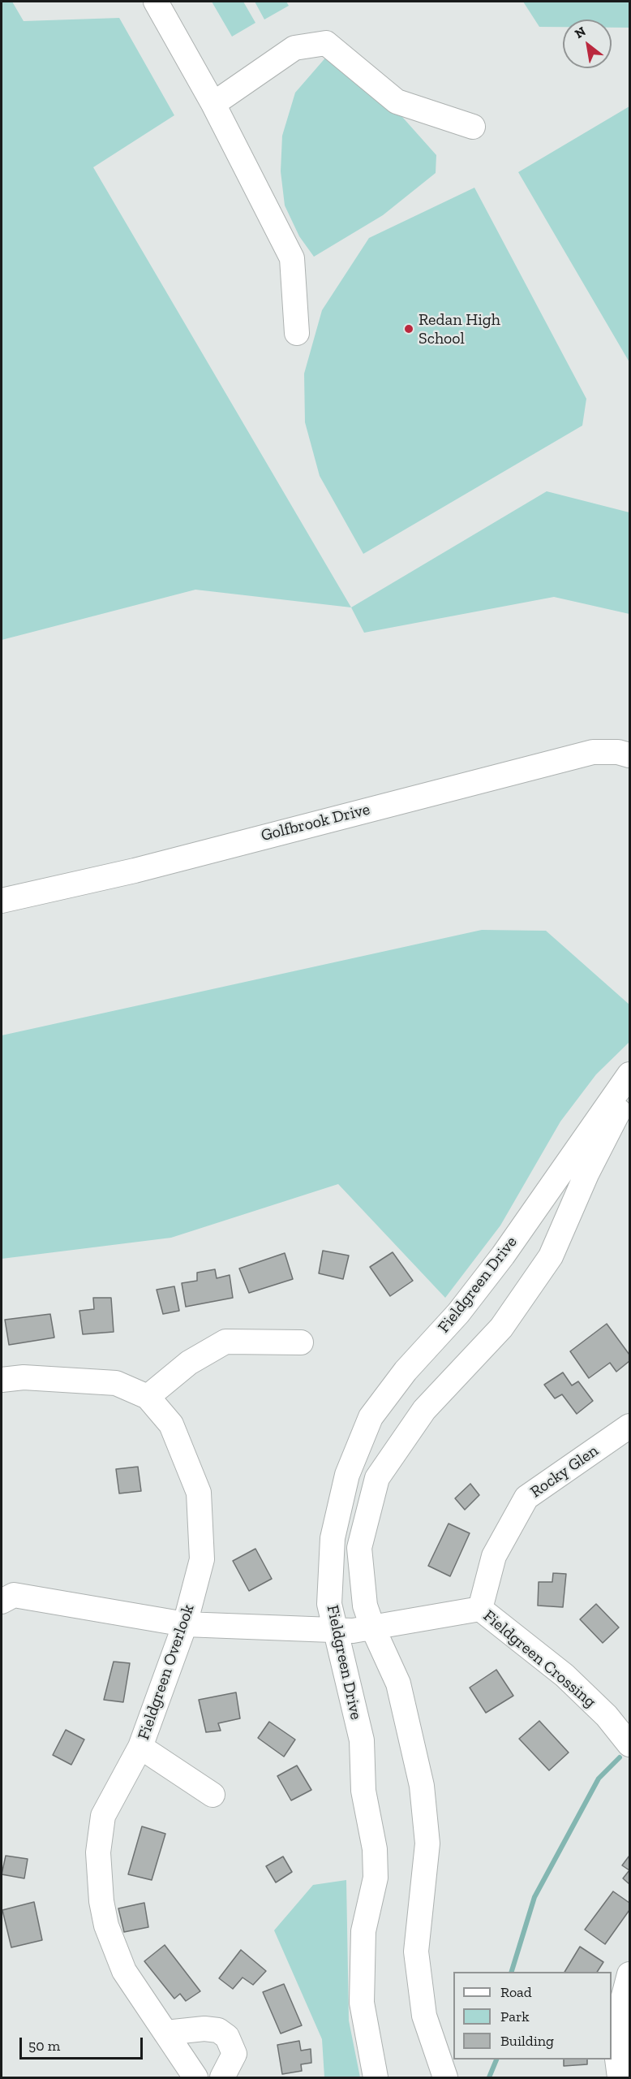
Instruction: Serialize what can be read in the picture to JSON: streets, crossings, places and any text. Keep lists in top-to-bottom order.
{
  "streets": {
    "street": [
      "Golfbrook Drive",
      "Fieldgreen Drive",
      "Rocky Glen",
      "Fieldgreen Crossing",
      "Fieldgreen Overlook"
    ]
  },
  "crossings": [
    ["Fieldgreen Drive", "Fieldgreen Crossing"],
    ["Rocky Glen", "Fieldgreen Crossing"],
    ["Fieldgreen Crossing", "Fieldgreen Overlook"]
  ],
  "places": ["Redan High School"],
  "legend": ["Road", "Park", "Building"],
  "scale_bar": "50 m",
  "north": "top left"
}
